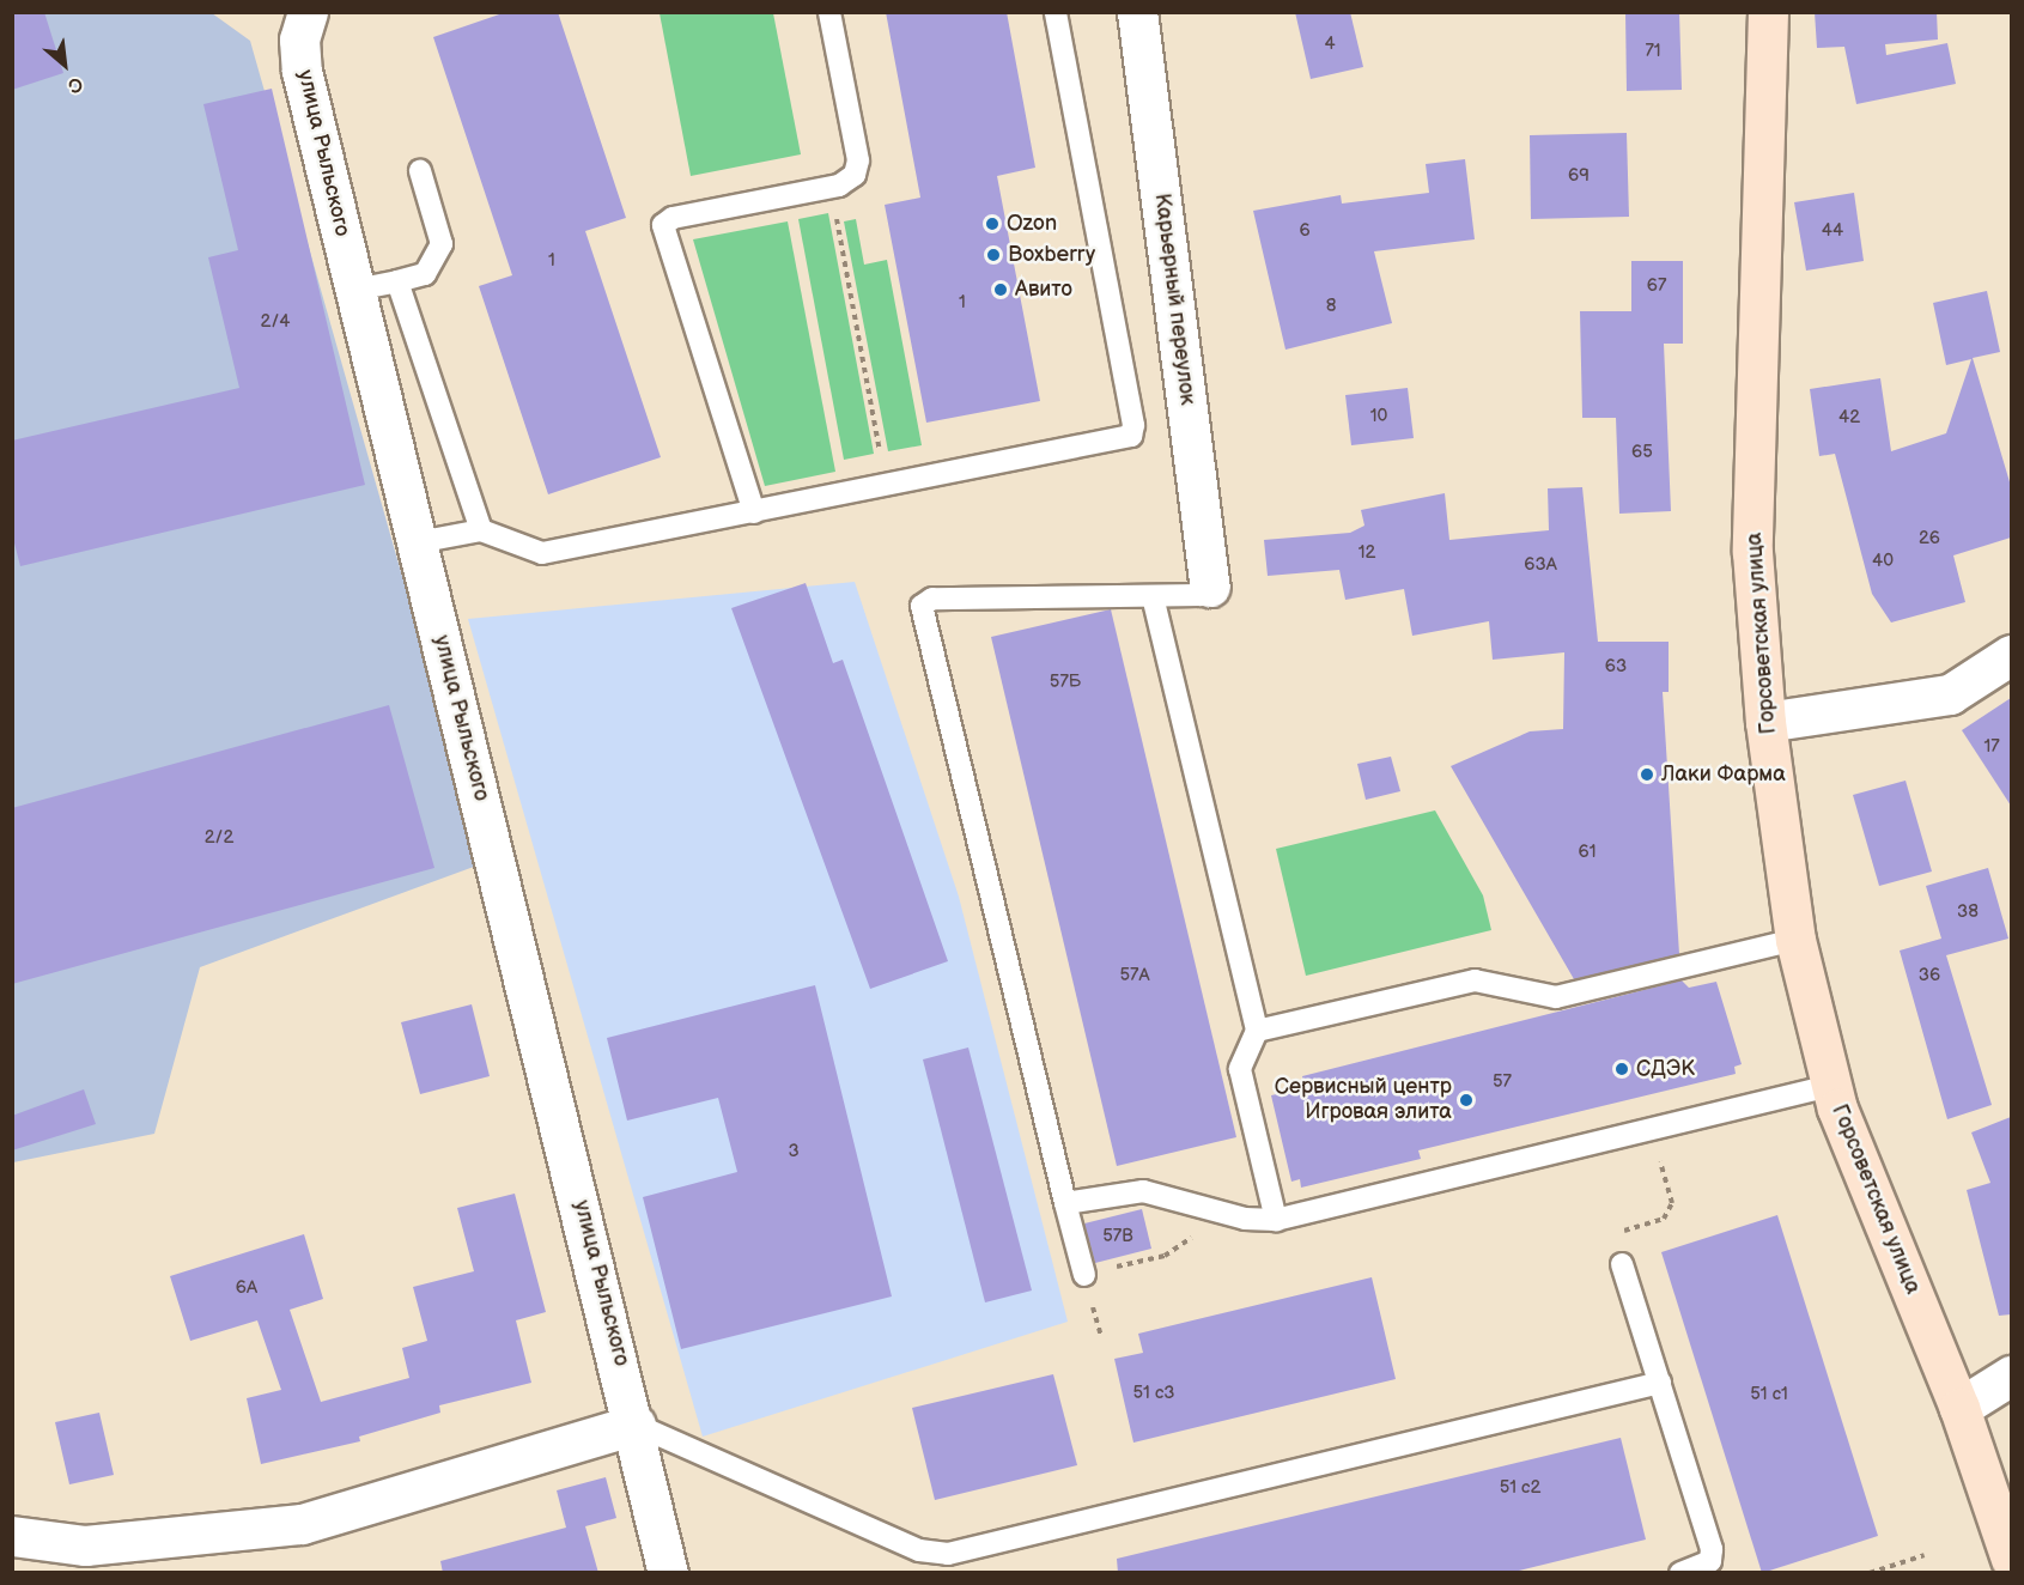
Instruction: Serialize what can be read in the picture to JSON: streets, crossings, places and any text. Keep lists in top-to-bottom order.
{
  "streets": {
    "street": ["улица Рыльского", "Карьерный переулок", "Горсоветская улица"]
  },
  "places": [
    "Ozon",
    "Boxberry",
    "Авито",
    "Лаки Фарма",
    "СДЭК",
    "Сервисный центр Игровая элита"
  ],
  "house_numbers": [
    "4",
    "71",
    "69",
    "6",
    "44",
    "1",
    "67",
    "1",
    "8",
    "2/4",
    "10",
    "42",
    "65",
    "26",
    "12",
    "40",
    "63А",
    "63",
    "57Б",
    "17",
    "2/2",
    "61",
    "38",
    "57А",
    "36",
    "57",
    "3",
    "57В",
    "6А",
    "51 с3",
    "51 с1",
    "51 с2"
  ],
  "north": "bottom right"
}
